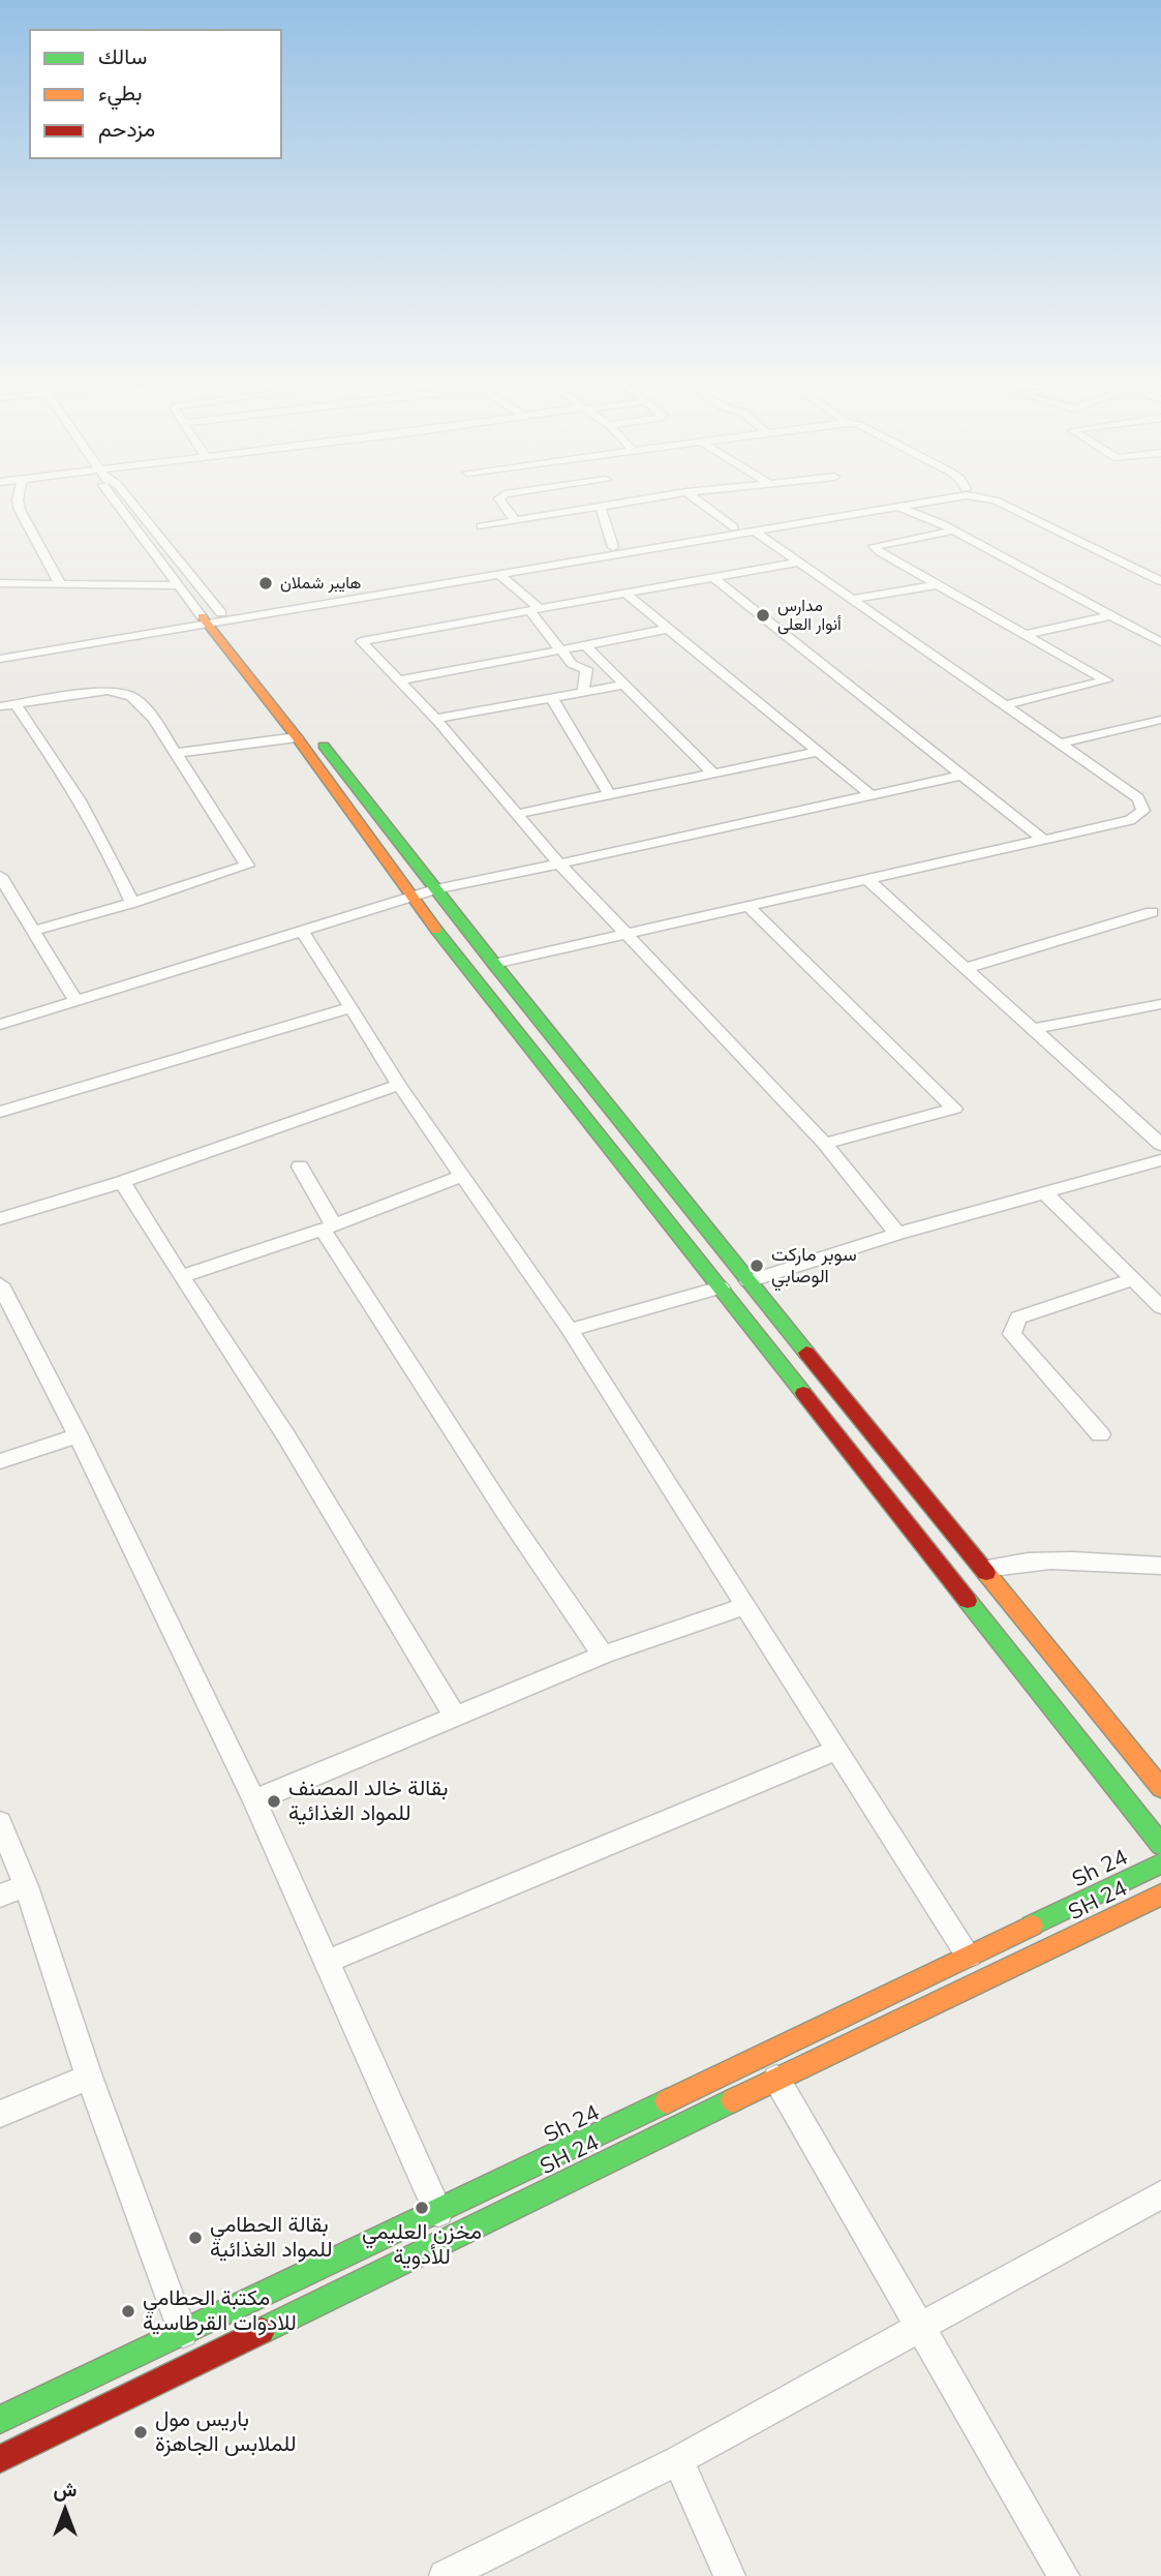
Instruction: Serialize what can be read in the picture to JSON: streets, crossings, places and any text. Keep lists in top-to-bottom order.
{
  "streets": {
    "street": ["Sh 24", "SH 24"]
  },
  "places": [
    "هايبر شملان",
    "مدارس أنوار العلى",
    "سوبر ماركت الوصابي",
    "بقالة خالد المصنف للمواد الغذائية",
    "مخزن العليمي للأدوية",
    "بقالة الحطامي للمواد الغذائية",
    "مكتبة الحطامي للادوات القرطاسية",
    "باريس مول للملابس الجاهزة"
  ],
  "legend": ["سالك", "بطيء", "مزدحم"],
  "north": "top"
}
